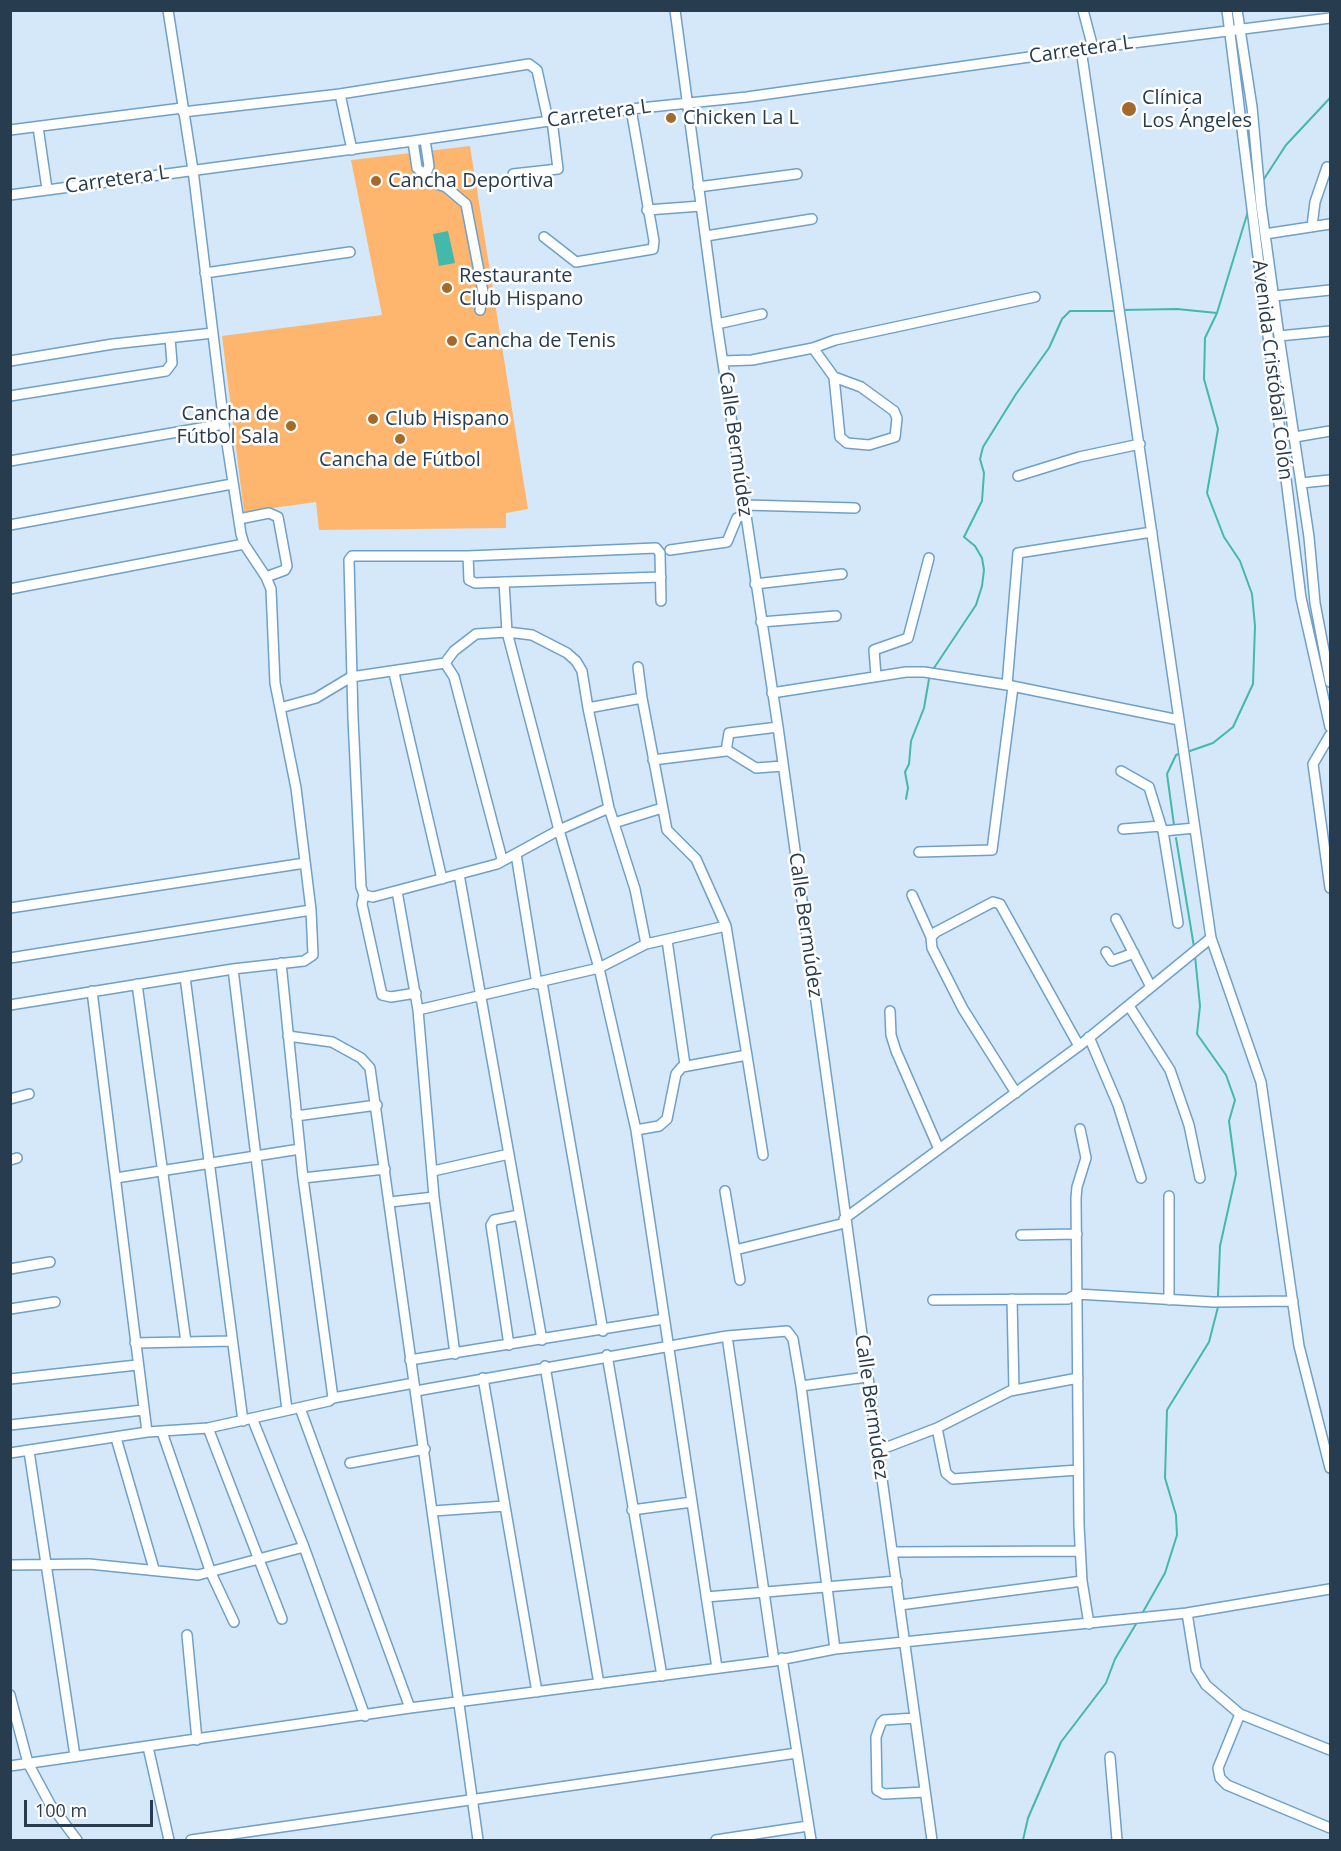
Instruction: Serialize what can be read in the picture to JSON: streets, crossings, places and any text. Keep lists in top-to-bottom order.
{
  "streets": {
    "street": ["Carretera L", "Avenida Cristóbal Colón", "Calle Bermúdez"]
  },
  "crossings": [
    ["Carretera L", "Avenida Cristóbal Colón"],
    ["Carretera L", "Calle Bermúdez"]
  ],
  "places": [
    "Clínica Los Ángeles",
    "Chicken La L",
    "Cancha Deportiva",
    "Restaurante Club Hispano",
    "Cancha de Tenis",
    "Club Hispano",
    "Cancha de Fútbol Sala",
    "Cancha de Fútbol"
  ],
  "scale_bar": "100 m"
}
